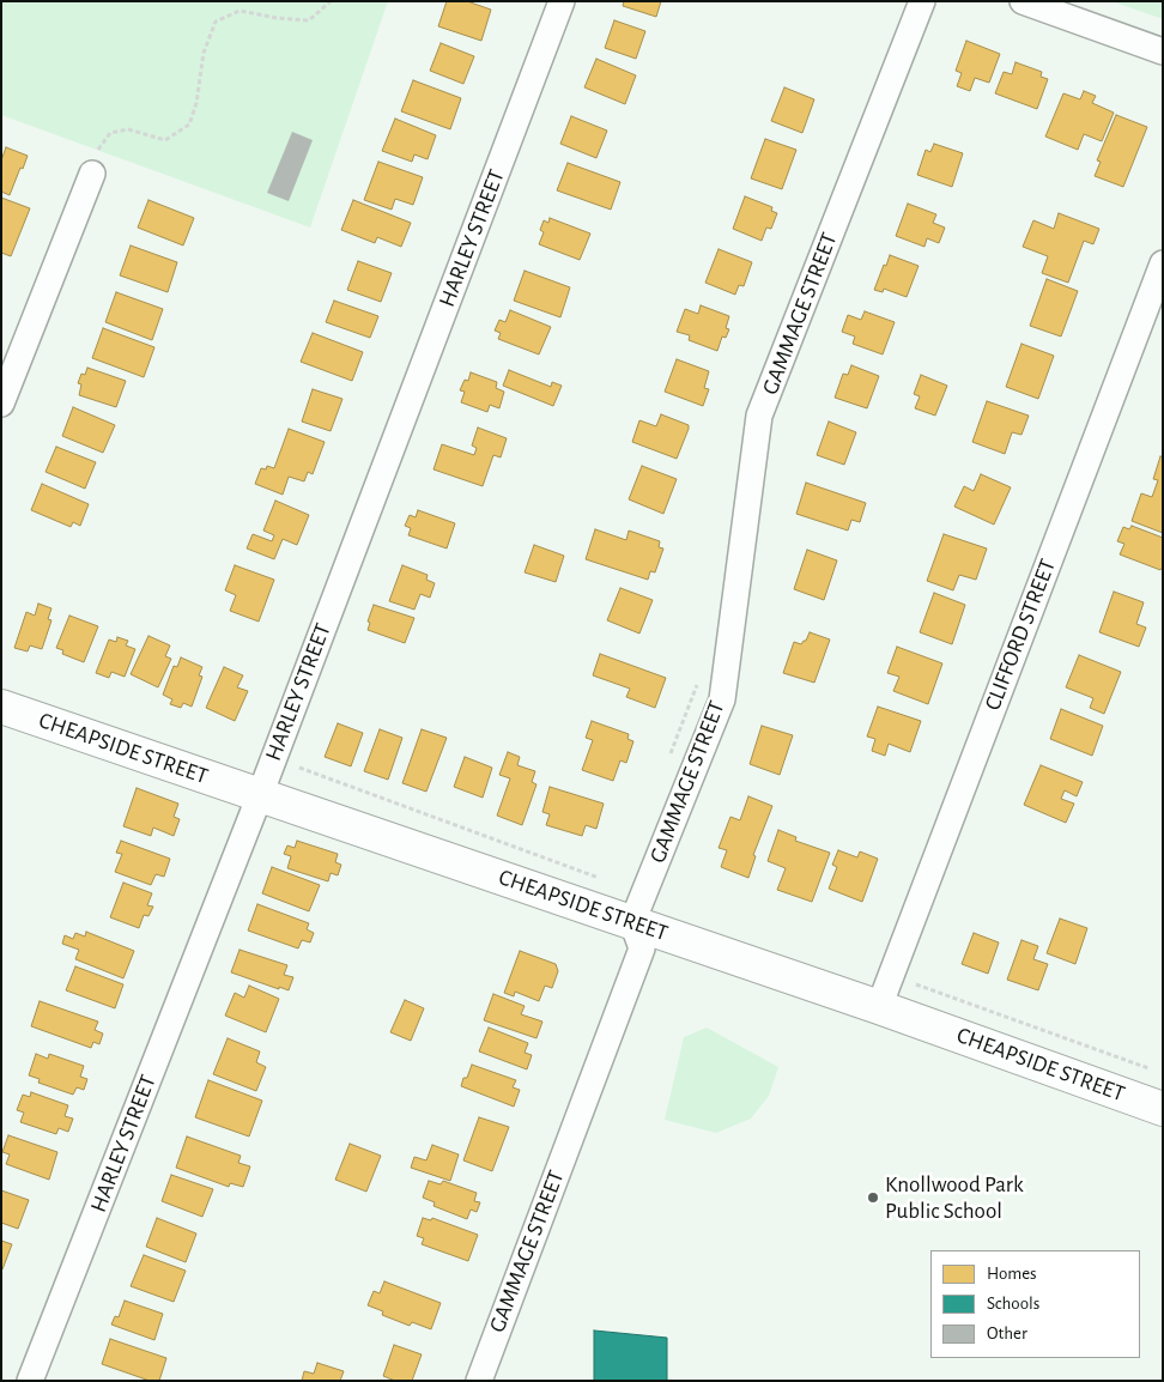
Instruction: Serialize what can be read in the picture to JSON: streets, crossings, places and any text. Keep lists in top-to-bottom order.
{
  "streets": {
    "street": [
      "HARLEY STREET",
      "GAMMAGE STREET",
      "CLIFFORD STREET",
      "CHEAPSIDE STREET"
    ]
  },
  "crossings": [
    ["HARLEY STREET", "CHEAPSIDE STREET"],
    ["GAMMAGE STREET", "CHEAPSIDE STREET"],
    ["CLIFFORD STREET", "CHEAPSIDE STREET"]
  ],
  "places": ["Knollwood Park Public School"],
  "legend": ["Homes", "Schools", "Other"]
}
